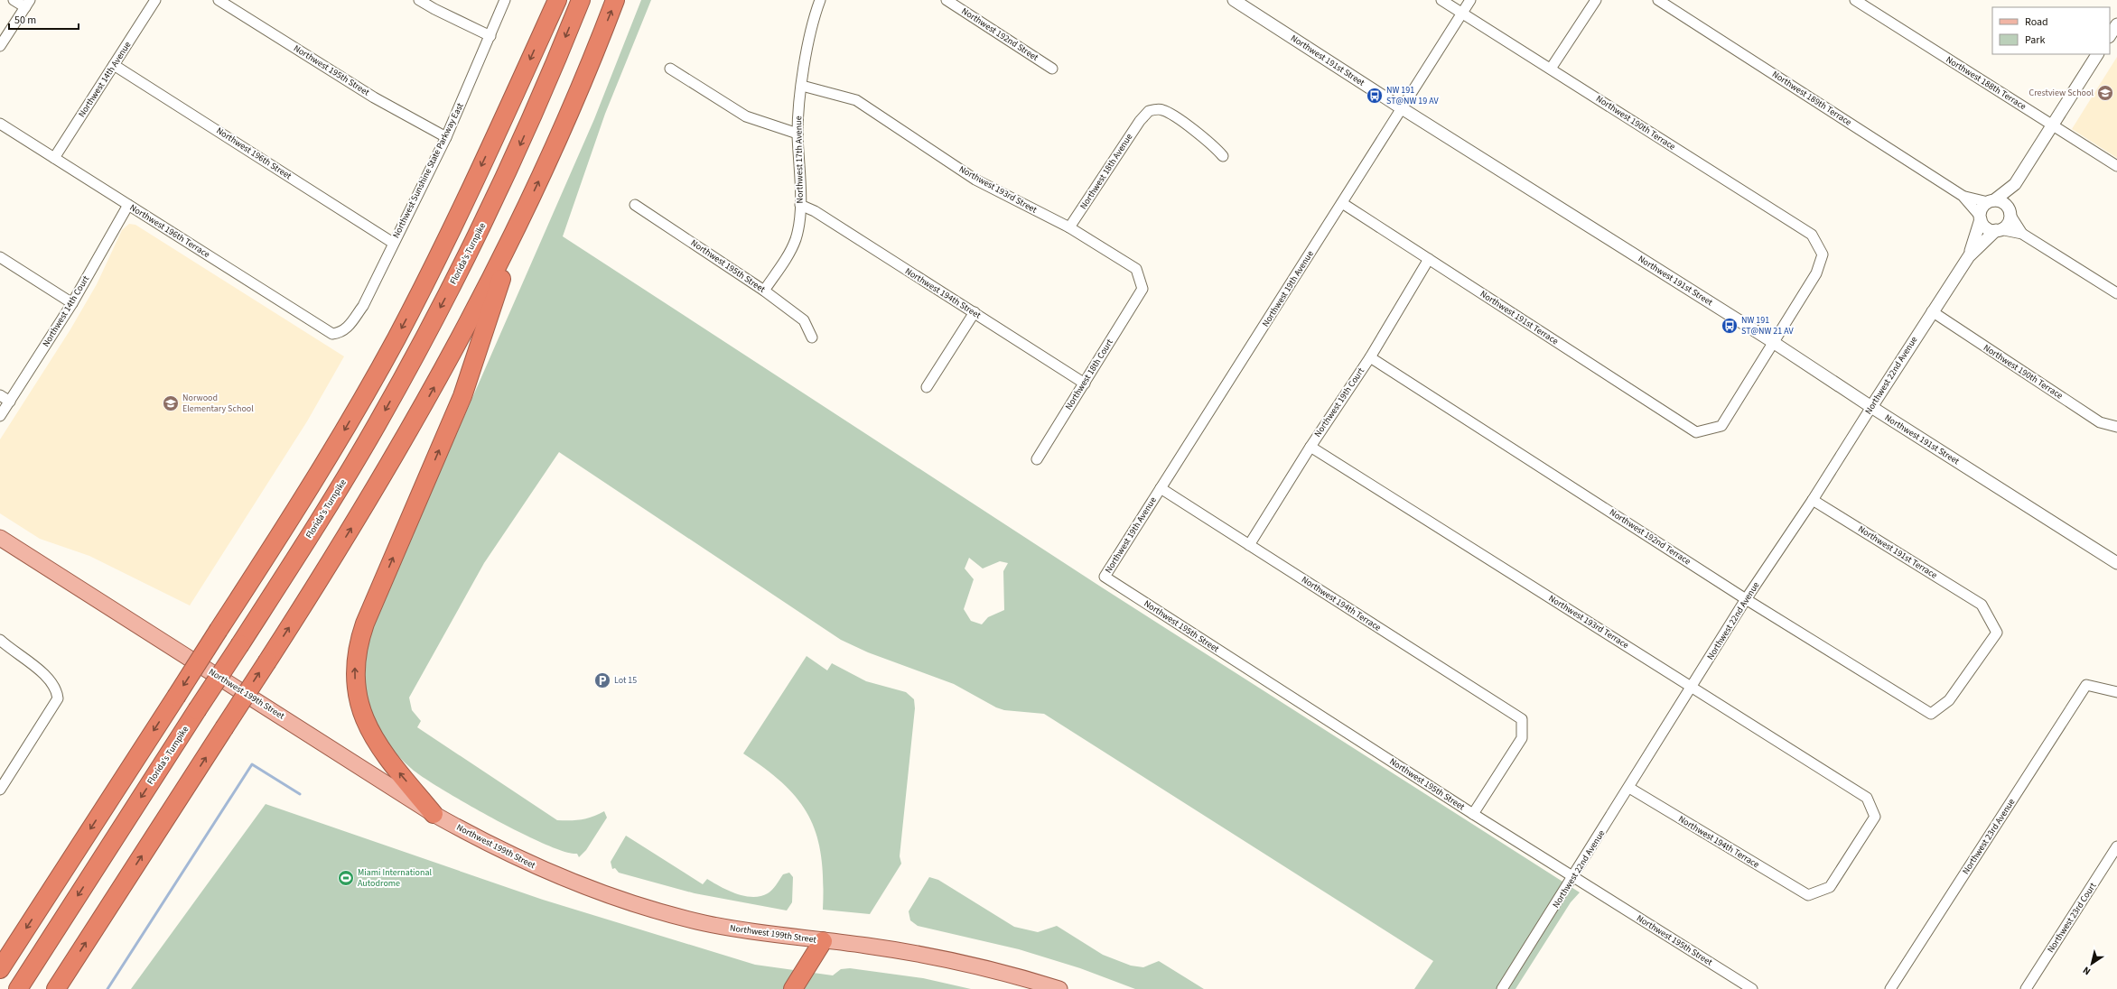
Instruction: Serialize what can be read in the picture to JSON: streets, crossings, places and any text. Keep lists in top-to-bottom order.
{
  "streets": {
    "highway": ["Florida's Turnpike"],
    "main road": ["Northwest 199th Street"],
    "street": [
      "Northwest 192nd Street",
      "Northwest 191st Street",
      "Northwest 195th Street",
      "Northwest 14th Avenue",
      "Northwest 188th Terrace",
      "Northwest 189th Terrace",
      "Northwest 190th Terrace",
      "Northwest 196th Street",
      "Northwest 17th Avenue",
      "Northwest Sunshine State Parkway East",
      "Northwest 18th Avenue",
      "Northwest 193rd Street",
      "Northwest 196th Terrace",
      "Northwest 19th Avenue",
      "Northwest 194th Street",
      "Northwest 14th Court",
      "Northwest 191st Terrace",
      "Northwest 18th Court",
      "Northwest 22nd Avenue",
      "Northwest 19th Court",
      "Northwest 192nd Terrace",
      "Northwest 194th Terrace",
      "Northwest 193rd Terrace",
      "Northwest 23rd Avenue",
      "Northwest 23rd Court"
    ]
  },
  "crossings": [
    ["Northwest 191st Street", "Northwest 190th Terrace"],
    ["Northwest 191st Street", "Northwest 19th Avenue"],
    ["Northwest 191st Street", "Northwest 191st Terrace"],
    ["Northwest 191st Street", "Northwest 22nd Avenue"],
    ["Northwest 195th Street", "Northwest 17th Avenue"],
    ["Northwest 195th Street", "Northwest Sunshine State Parkway East"],
    ["Northwest 195th Street", "Northwest 19th Avenue"],
    ["Northwest 195th Street", "Northwest 22nd Avenue"],
    ["Northwest 195th Street", "Northwest 194th Terrace"],
    ["Northwest 14th Avenue", "Northwest 196th Street"],
    ["Northwest 14th Avenue", "Northwest 196th Terrace"],
    ["Northwest 189th Terrace", "Northwest 22nd Avenue"],
    ["Northwest 190th Terrace", "Northwest 19th Avenue"],
    ["Northwest 190th Terrace", "Northwest 191st Terrace"],
    ["Northwest 190th Terrace", "Northwest 22nd Avenue"],
    ["Northwest 196th Street", "Northwest Sunshine State Parkway East"],
    ["Northwest 17th Avenue", "Northwest 193rd Street"],
    ["Northwest 17th Avenue", "Northwest 194th Street"],
    ["Northwest Sunshine State Parkway East", "Northwest 196th Terrace"],
    ["Northwest 18th Avenue", "Northwest 193rd Street"],
    ["Northwest 193rd Street", "Northwest 18th Court"],
    ["Northwest 196th Terrace", "Northwest 14th Court"],
    ["Northwest 19th Avenue", "Northwest 191st Terrace"],
    ["Northwest 19th Avenue", "Northwest 194th Terrace"],
    ["Northwest 194th Street", "Northwest 18th Court"],
    ["Northwest 191st Terrace", "Northwest 22nd Avenue"],
    ["Northwest 191st Terrace", "Northwest 19th Court"],
    ["Northwest 191st Terrace", "Northwest 192nd Terrace"],
    ["Northwest 22nd Avenue", "Northwest 192nd Terrace"],
    ["Northwest 22nd Avenue", "Northwest 194th Terrace"],
    ["Northwest 22nd Avenue", "Northwest 193rd Terrace"],
    ["Northwest 19th Court", "Northwest 192nd Terrace"],
    ["Northwest 19th Court", "Northwest 194th Terrace"],
    ["Northwest 19th Court", "Northwest 193rd Terrace"],
    ["Northwest 194th Terrace", "Northwest 193rd Terrace"]
  ],
  "places": {
    "school or university": ["Crestview School", "Norwood Elementary School"],
    "bus stop": ["NW 191 ST@NW 19 AV", "NW 191 ST@NW 21 AV"],
    "parking": ["Lot 15"],
    "sports": ["Miami International Autodrome"]
  },
  "legend": ["Road", "Park"],
  "scale_bar": "50 m",
  "north": "bottom left"
}
